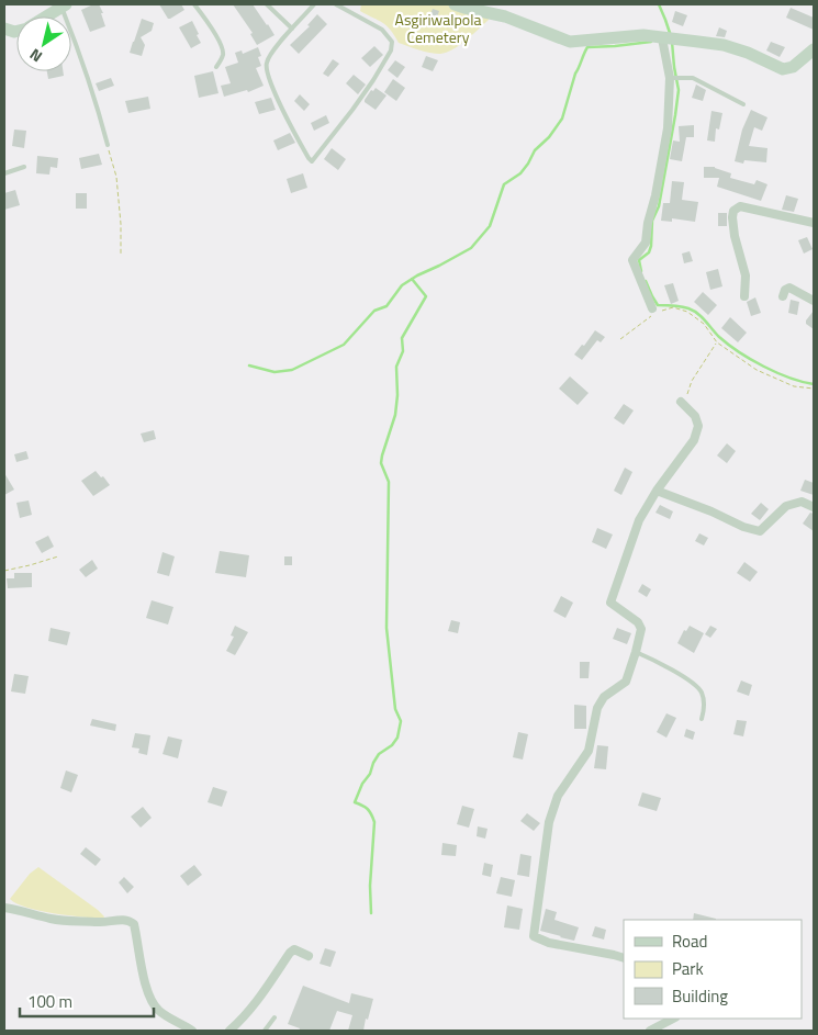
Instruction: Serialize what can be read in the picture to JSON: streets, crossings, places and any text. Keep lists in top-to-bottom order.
{
  "parks": ["Asgiriwalpola Cemetery"],
  "legend": ["Road", "Park", "Building"],
  "scale_bar": "100 m",
  "north": "bottom left"
}
